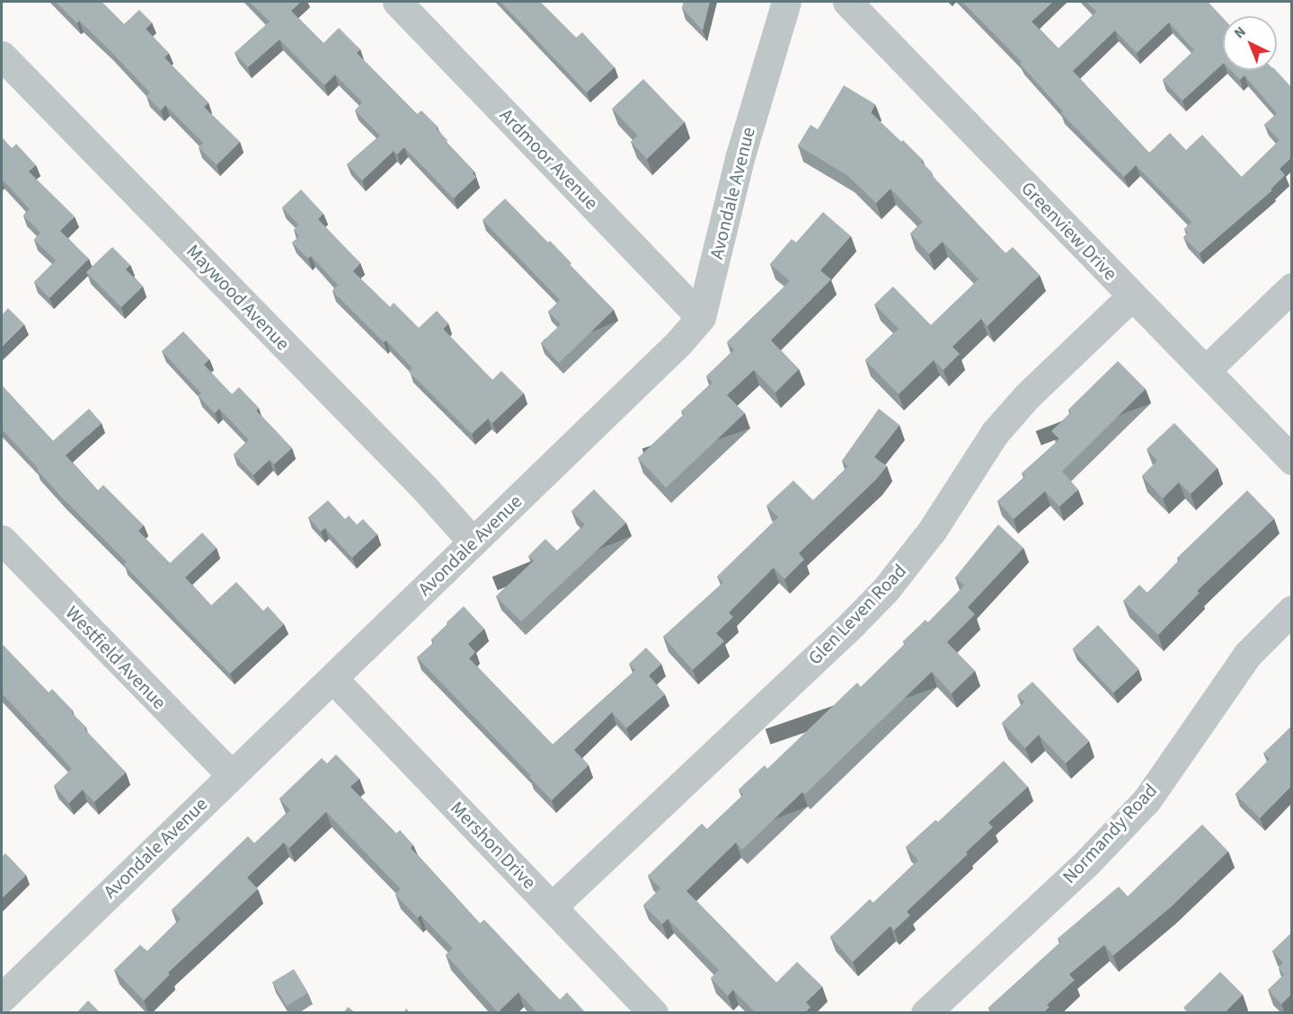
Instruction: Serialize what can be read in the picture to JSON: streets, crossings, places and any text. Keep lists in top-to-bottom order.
{
  "streets": {
    "street": [
      "Ardmoor Avenue",
      "Avondale Avenue",
      "Greenview Drive",
      "Maywood Avenue",
      "Glen Leven Road",
      "Westfield Avenue",
      "Normandy Road",
      "Mershon Drive"
    ]
  },
  "crossings": [
    ["Ardmoor Avenue", "Avondale Avenue"],
    ["Avondale Avenue", "Maywood Avenue"],
    ["Avondale Avenue", "Westfield Avenue"],
    ["Avondale Avenue", "Mershon Drive"],
    ["Greenview Drive", "Glen Leven Road"],
    ["Glen Leven Road", "Mershon Drive"]
  ],
  "north": "top left"
}
